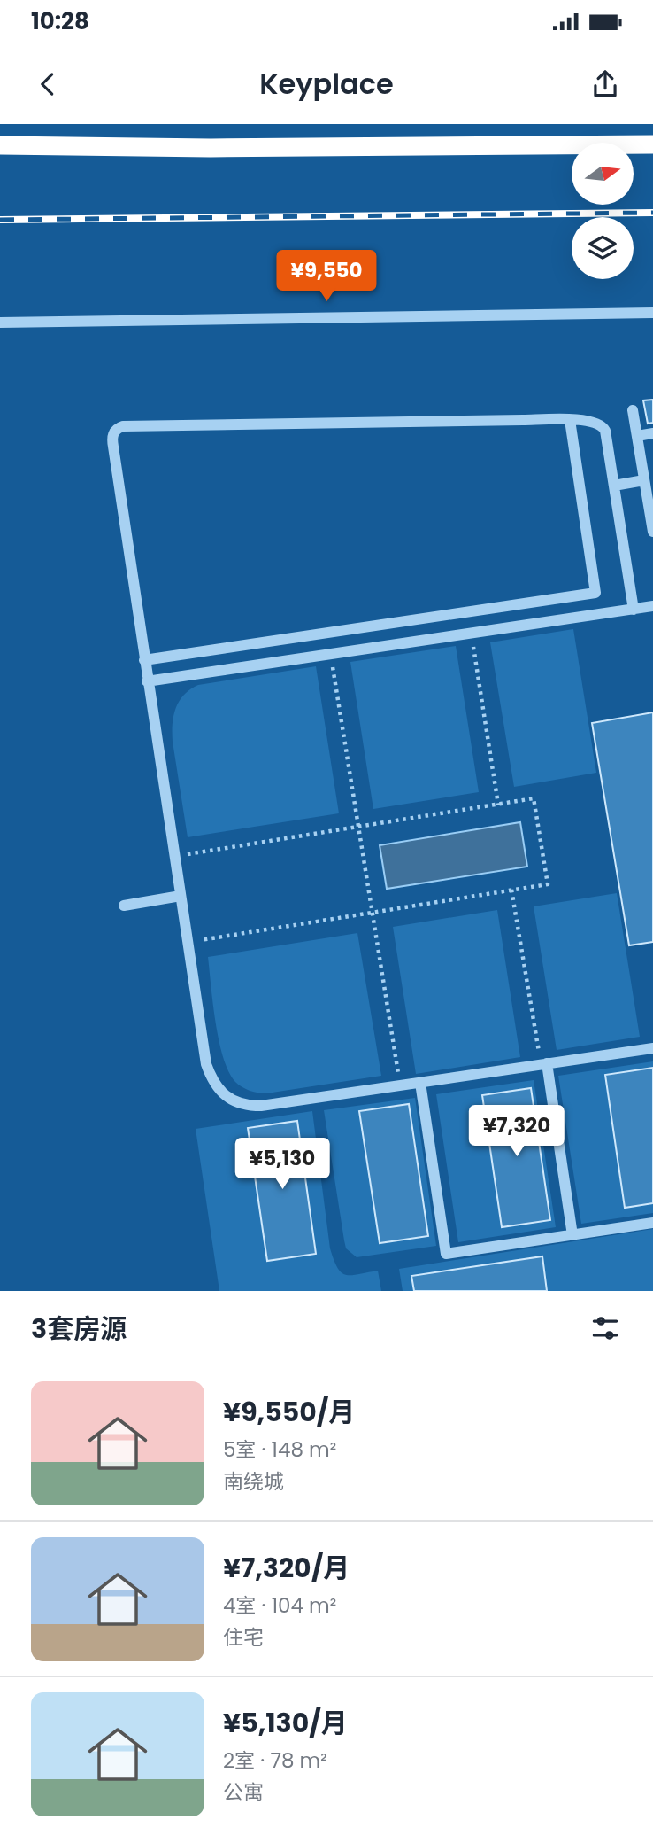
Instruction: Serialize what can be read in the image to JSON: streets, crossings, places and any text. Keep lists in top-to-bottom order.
{
  "north": "right",
  "page": {
    "status": "10:28",
    "header": "Keyplace",
    "price": ["¥9,550", "¥7,320", "¥5,130"],
    "heading": "3套房源",
    "list": [
      {
        "name": "¥9,550/月",
        "note": "5室 · 148 m² · 南绕城"
      },
      {
        "name": "¥7,320/月",
        "note": "4室 · 104 m² · 住宅"
      },
      {
        "name": "¥5,130/月",
        "note": "2室 · 78 m² · 公寓"
      }
    ]
  }
}
